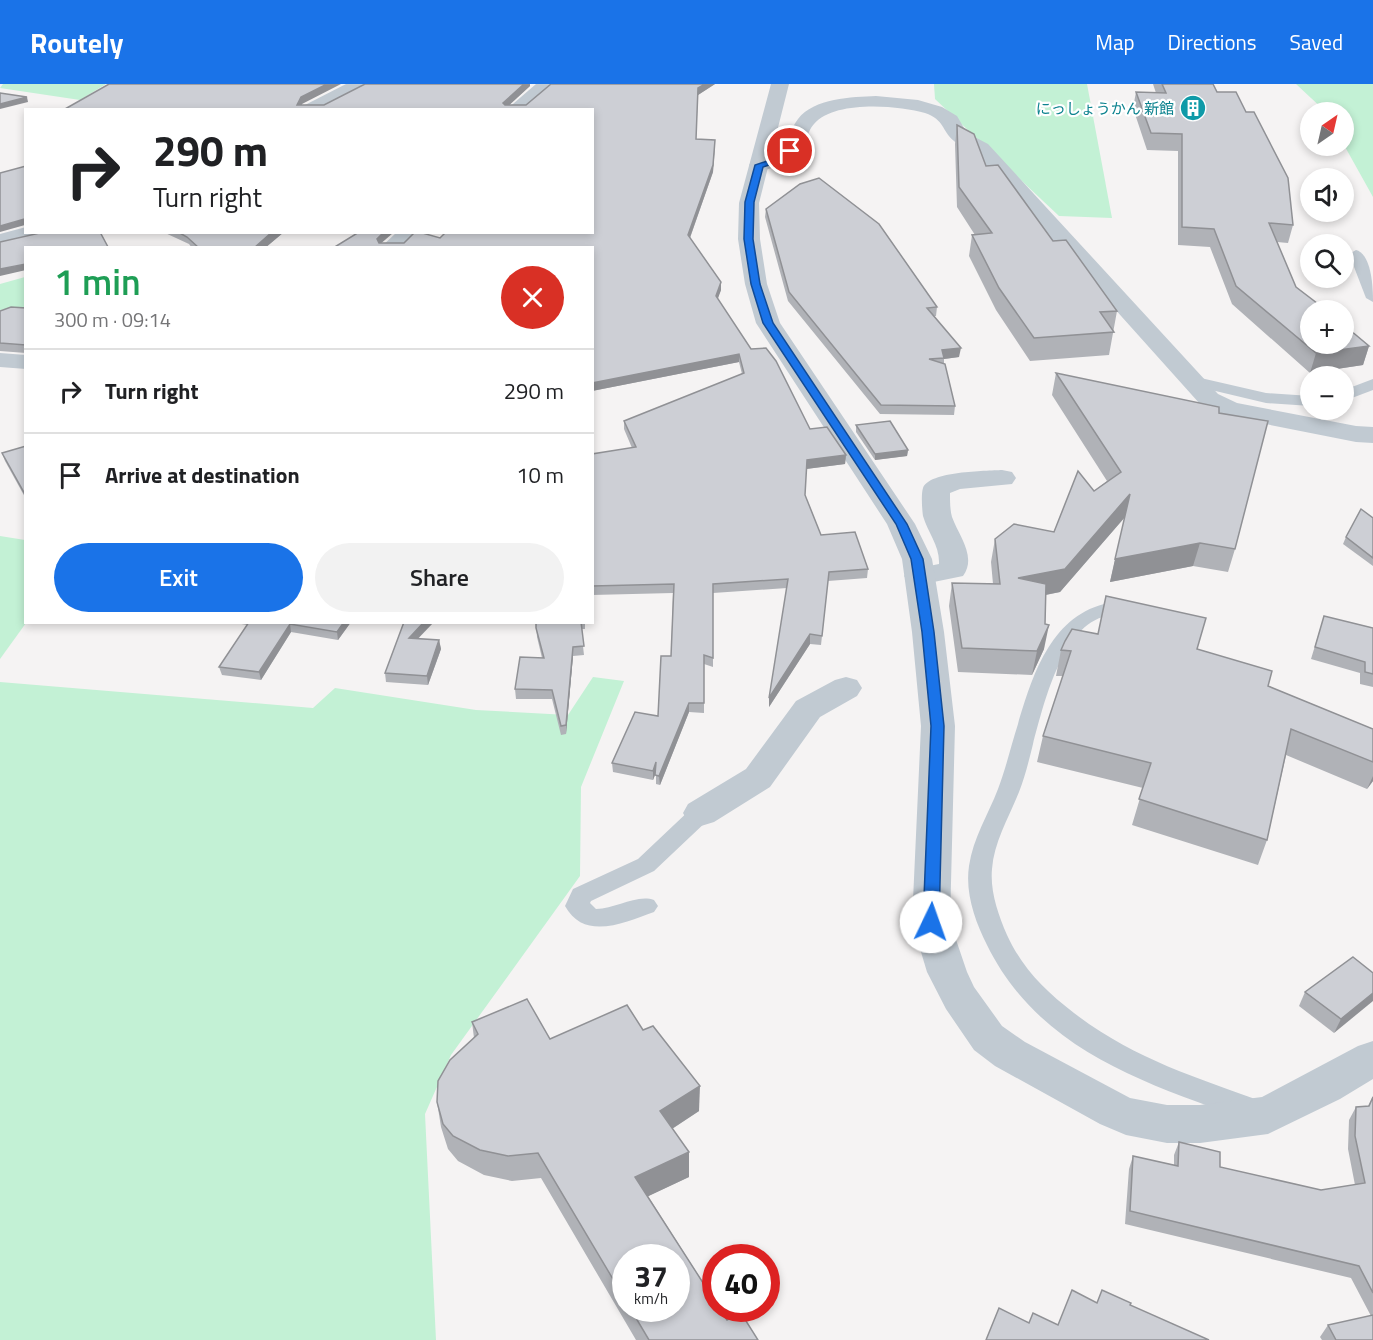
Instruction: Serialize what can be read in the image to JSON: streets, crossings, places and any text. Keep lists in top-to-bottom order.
{
  "places": {
    "building": ["にっしょうかん 新館"]
  },
  "north": "top right",
  "page": {
    "header": "Routely",
    "nav": ["Map", "Directions", "Saved"],
    "map_buttons": ["+", "−"],
    "turn": ["290 m", "Turn right"],
    "heading": ["1 min", "300 m · 09:14"],
    "list": [
      {
        "name": "Turn right",
        "value": "290 m"
      },
      {
        "name": "Arrive at destination",
        "value": "10 m"
      }
    ],
    "buttons": ["Exit", "Share"],
    "speed": "37 km/h",
    "limit": "40"
  }
}
